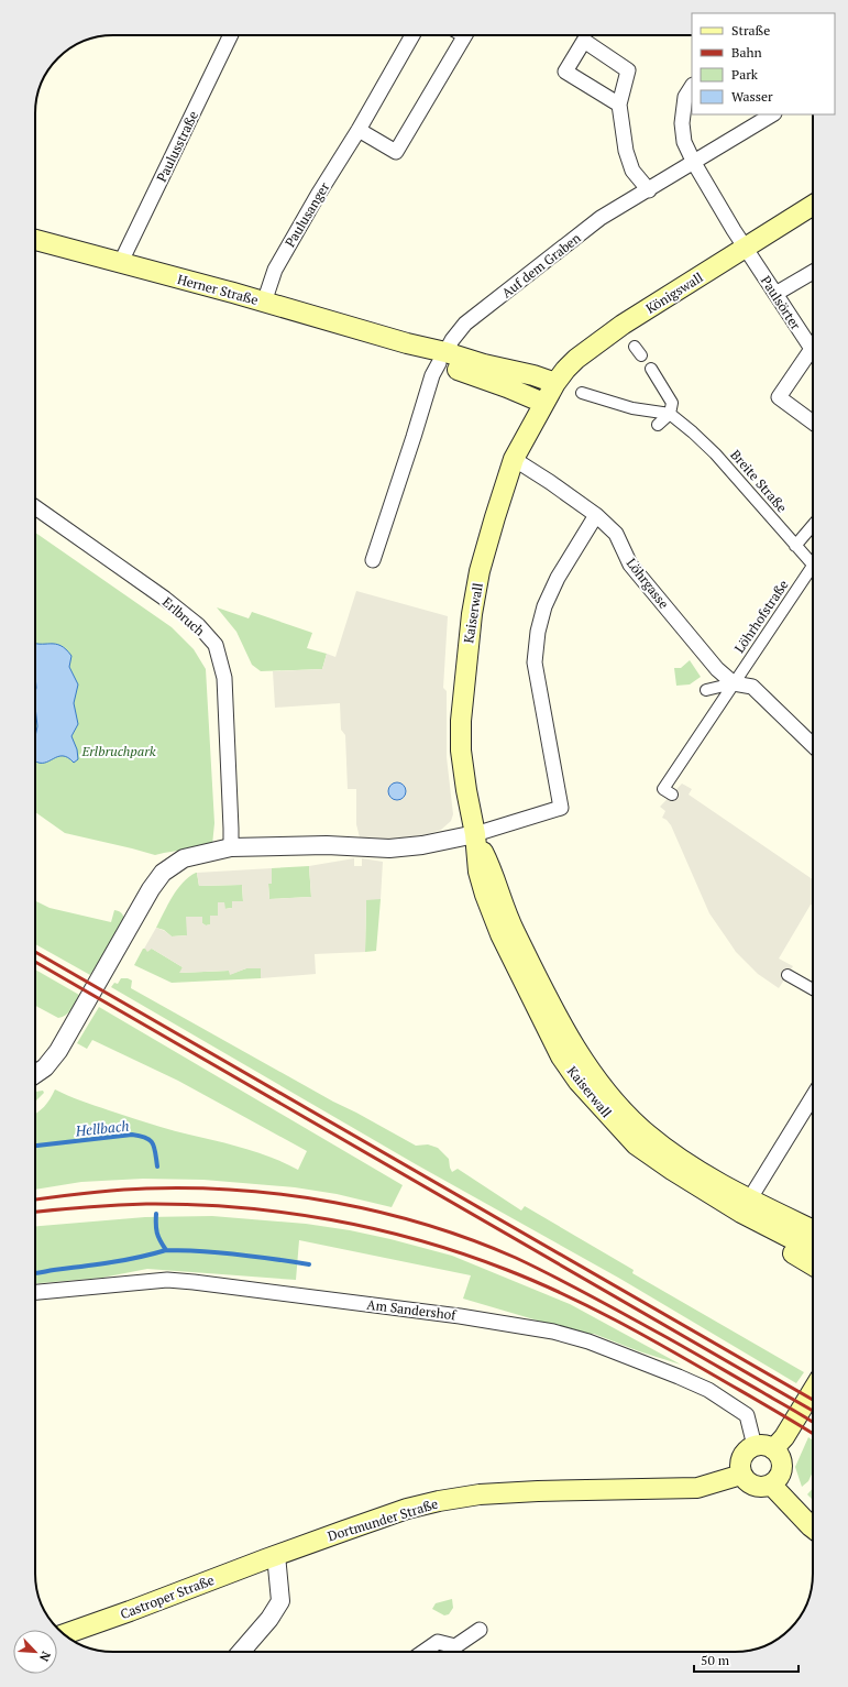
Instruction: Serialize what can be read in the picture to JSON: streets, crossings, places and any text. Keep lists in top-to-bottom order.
{
  "streets": {
    "main road": [
      "Herner Straße",
      "Königswall",
      "Kaiserwall",
      "Dortmunder Straße",
      "Castroper Straße"
    ],
    "street": [
      "Paulusstraße",
      "Paulusanger",
      "Auf dem Graben",
      "Paulsörter",
      "Breite Straße",
      "Löhrgasse",
      "Erlbruch",
      "Löhrhofstraße",
      "Am Sandershof"
    ]
  },
  "crossings": [
    ["Paulusstraße", "Herner Straße"],
    ["Paulusanger", "Herner Straße"],
    ["Auf dem Graben", "Herner Straße"],
    ["Herner Straße", "Königswall"],
    ["Herner Straße", "Kaiserwall"],
    ["Königswall", "Paulsörter"],
    ["Königswall", "Kaiserwall"],
    ["Löhrgasse", "Kaiserwall"],
    ["Löhrgasse", "Löhrhofstraße"],
    ["Am Sandershof", "Dortmunder Straße"],
    ["Dortmunder Straße", "Castroper Straße"]
  ],
  "water": ["Hellbach"],
  "parks": ["Erlbruchpark"],
  "legend": [
    "Straße",
    "Bahn",
    "Park",
    "Wasser"
  ],
  "scale_bar": "50 m",
  "north": "bottom right"
}
